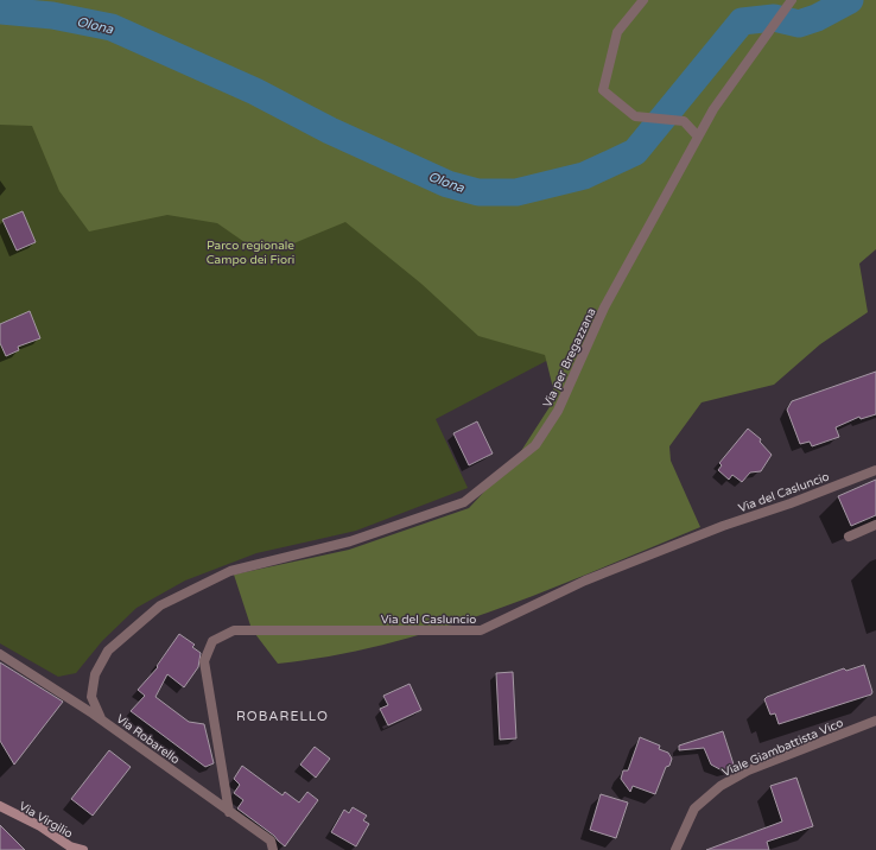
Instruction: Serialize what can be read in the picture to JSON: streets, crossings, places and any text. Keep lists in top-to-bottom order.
{
  "streets": {
    "main road": ["Via Virgilio"],
    "street": [
      "Via per Bregazzana",
      "Via del Casluncio",
      "Via Robarello",
      "Viale Giambattista Vico"
    ]
  },
  "crossings": [
    ["Via per Bregazzana", "Via Robarello"],
    ["Via del Casluncio", "Via Robarello"]
  ],
  "districts": ["ROBARELLO"],
  "water": ["Olona"],
  "parks": ["Parco regionale Campo dei Fiori"]
}
